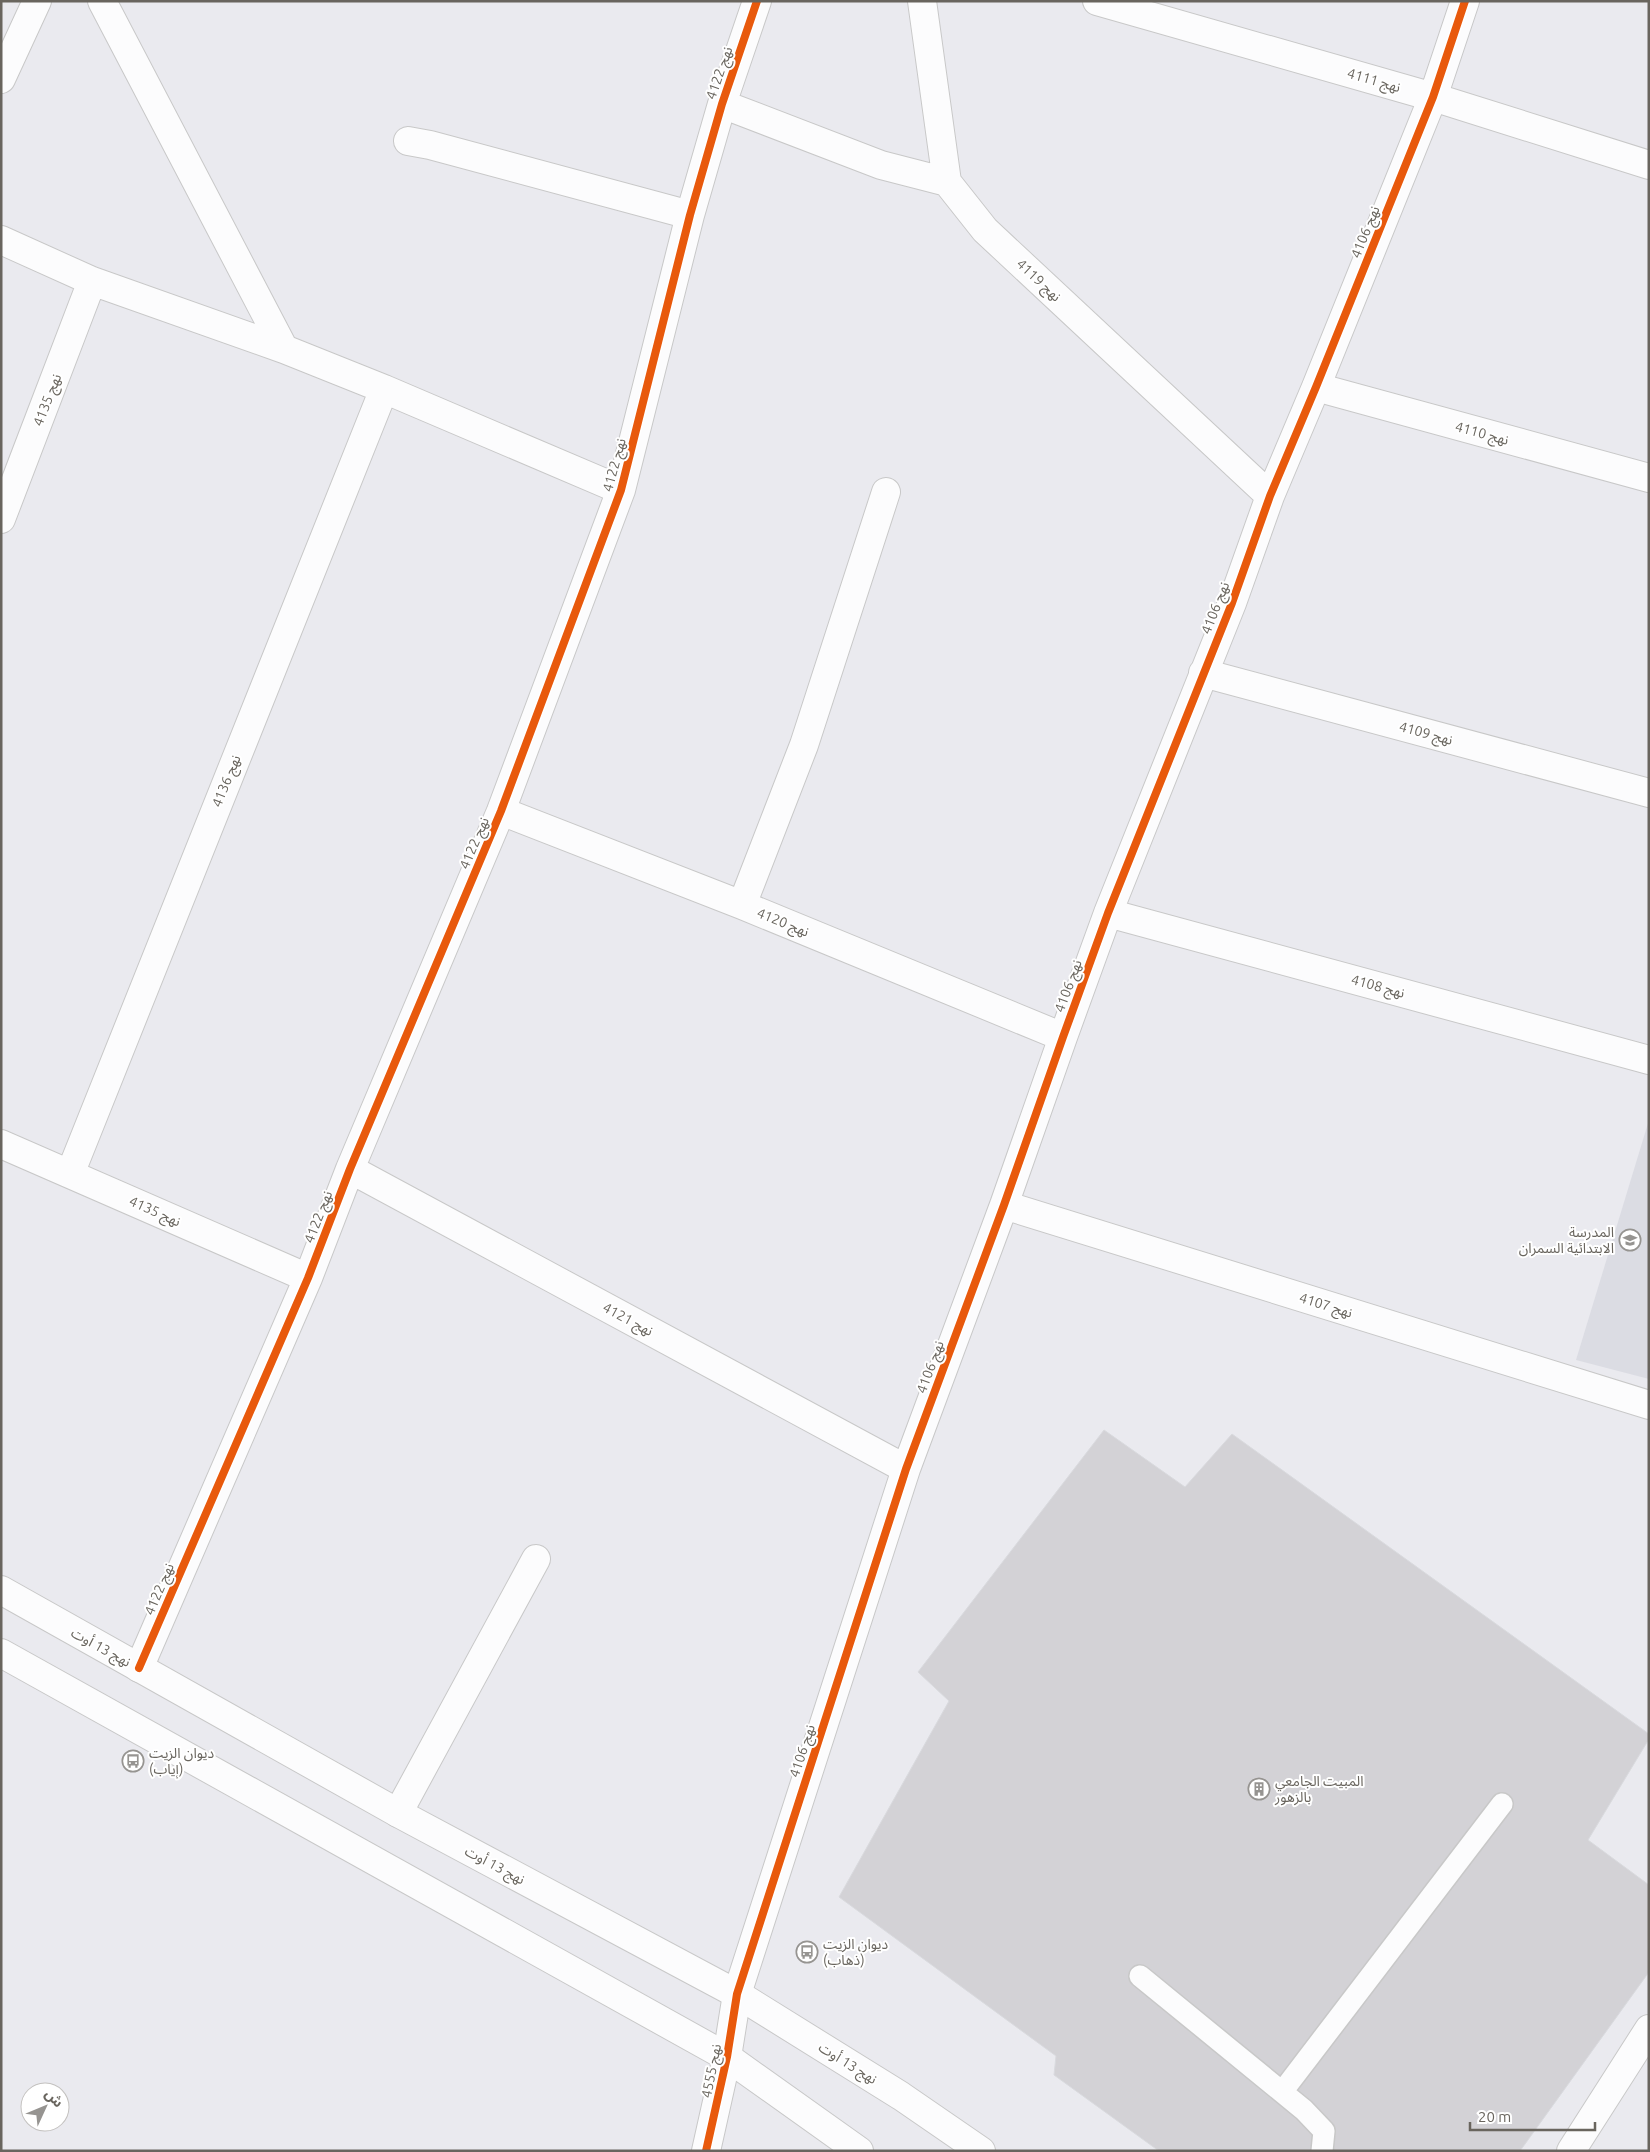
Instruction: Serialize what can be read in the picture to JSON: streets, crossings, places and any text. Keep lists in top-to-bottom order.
{
  "streets": {
    "street": [
      "نهج 4122",
      "نهج 4111",
      "نهج 4106",
      "نهج 4119",
      "نهج 4135",
      "نهج 4110",
      "نهج 4109",
      "نهج 4136",
      "نهج 4120",
      "نهج 4108",
      "نهج 4107",
      "نهج 4121",
      "نهج 13 أوت",
      "نهج 4555"
    ]
  },
  "crossings": [
    ["نهج 4122", "نهج 4135"],
    ["نهج 4122", "نهج 4120"],
    ["نهج 4122", "نهج 4121"],
    ["نهج 4122", "نهج 13 أوت"],
    ["نهج 4111", "نهج 4106"],
    ["نهج 4106", "نهج 4119"],
    ["نهج 4106", "نهج 4110"],
    ["نهج 4106", "نهج 4109"],
    ["نهج 4106", "نهج 4120"],
    ["نهج 4106", "نهج 4108"],
    ["نهج 4106", "نهج 4107"],
    ["نهج 4106", "نهج 4121"],
    ["نهج 4106", "نهج 13 أوت"],
    ["نهج 4106", "نهج 4555"],
    ["نهج 4135", "نهج 4136"],
    ["نهج 13 أوت", "نهج 4555"]
  ],
  "places": {
    "school or university": ["المدرسة الابتدائية السمران"],
    "bus stop": ["ديوان الزيت (إياب)", "ديوان الزيت (ذهاب)"],
    "building": ["المبيت الجامعي بالزهور"]
  },
  "scale_bar": "20 m",
  "north": "top right"
}
